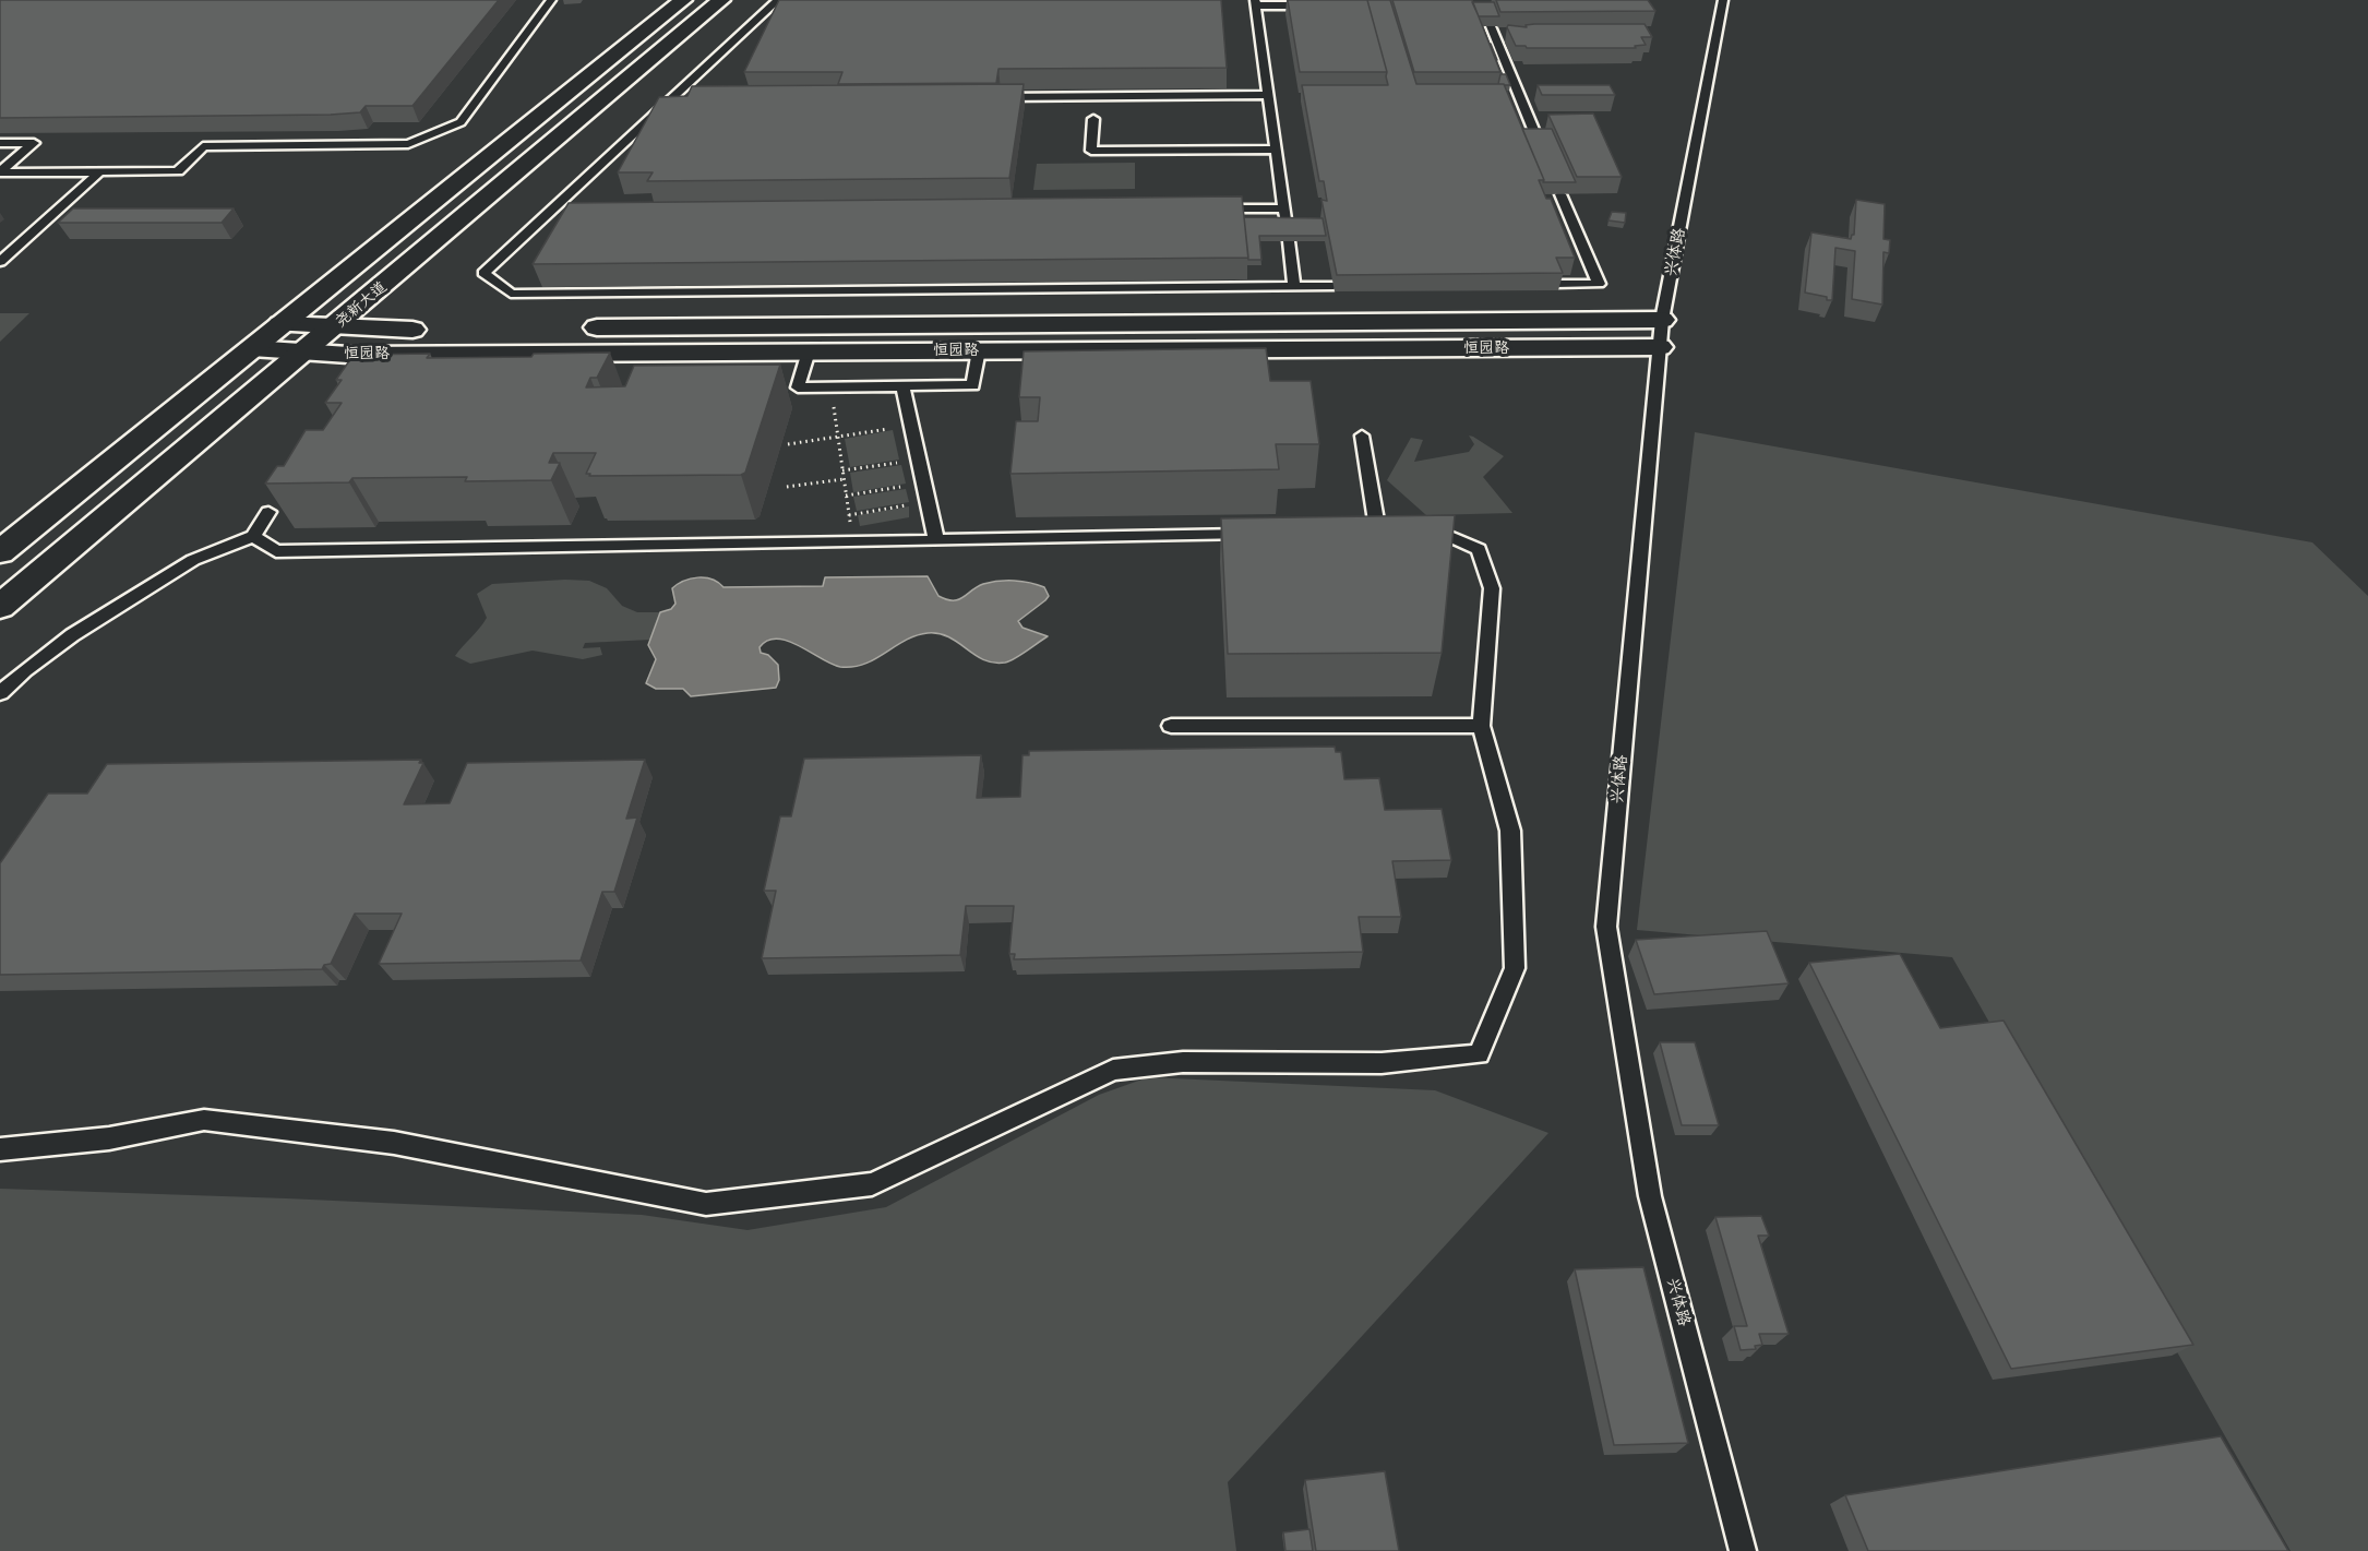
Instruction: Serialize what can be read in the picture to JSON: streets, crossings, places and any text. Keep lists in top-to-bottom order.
{
  "streets": {
    "street": ["尧新大道", "恒园路"],
    "lane": ["兴体路"]
  },
  "crossings": [
    ["兴体路", "恒园路"],
    ["尧新大道", "恒园路"]
  ]
}
